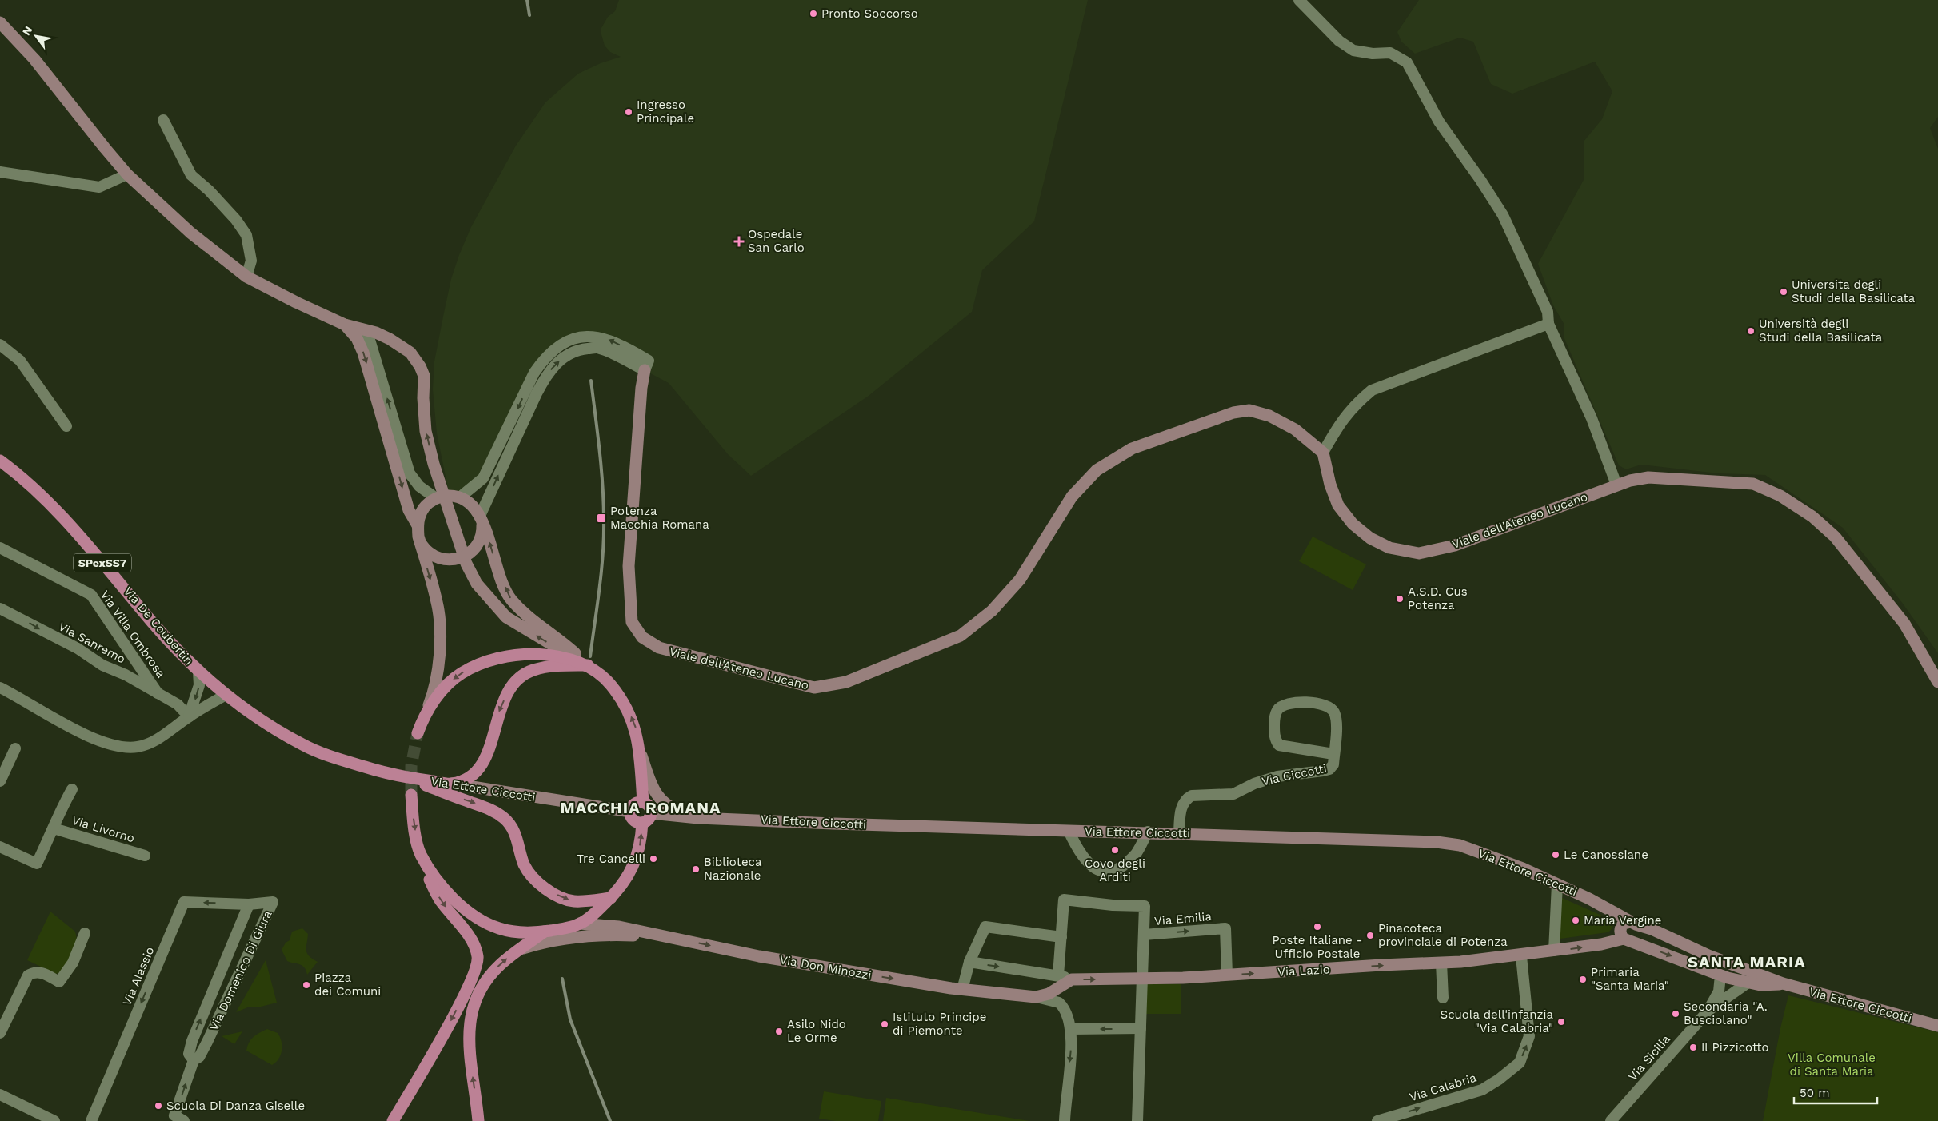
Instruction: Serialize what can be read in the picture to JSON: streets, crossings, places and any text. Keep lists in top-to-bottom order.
{
  "streets": {
    "main road": [
      "Viale dell'Ateneo Lucano",
      "SPexSS7",
      "Via De Coubertin",
      "Via Ettore Ciccotti",
      "Via Don Minozzi",
      "Via Lazio"
    ],
    "street": [
      "Via Villa Ombrosa",
      "Via Sanremo",
      "Via Ciccotti",
      "Via Livorno",
      "Via Emilia",
      "Via Domenico Di Giura",
      "Via Alassio",
      "Via Sicilia",
      "Via Calabria"
    ]
  },
  "crossings": [
    ["SPexSS7", "Via De Coubertin"],
    ["SPexSS7", "Via Ettore Ciccotti"],
    ["Via Villa Ombrosa", "Via Sanremo"],
    ["Via Ciccotti", "Via Ettore Ciccotti"],
    ["Via Ettore Ciccotti", "Via Lazio"],
    ["Via Emilia", "Via Lazio"],
    ["Via Domenico Di Giura", "Via Alassio"],
    ["Via Lazio", "Via Calabria"]
  ],
  "one_way": [
    "Via Sanremo",
    "Via Don Minozzi",
    "Via Domenico Di Giura",
    "Via Lazio",
    "Via Alassio",
    "Via Calabria"
  ],
  "districts": ["MACCHIA ROMANA", "SANTA MARIA"],
  "parks": ["Villa Comunale di Santa Maria"],
  "places": {
    "other": [
      "Pronto Soccorso",
      "Ingresso Principale",
      "Universita degli Studi della Basilicata",
      "Università degli Studi della Basilicata",
      "A.S.D. Cus Potenza",
      "Covo degli Arditi",
      "Le Canossiane",
      "Tre Cancelli",
      "Biblioteca Nazionale",
      "Maria Vergine",
      "Poste Italiane - Ufficio Postale",
      "Pinacoteca provinciale di Potenza",
      "Primaria \"Santa Maria\"",
      "Piazza dei Comuni",
      "Secondaria \"A. Busciolano\"",
      "Scuola dell'infanzia \"Via Calabria\"",
      "Istituto Principe di Piemonte",
      "Asilo Nido Le Orme",
      "Il Pizzicotto",
      "Scuola Di Danza Giselle"
    ],
    "health": ["Ospedale San Carlo"],
    "transit": ["Potenza Macchia Romana"]
  },
  "scale_bar": "50 m",
  "north": "top left"
}
